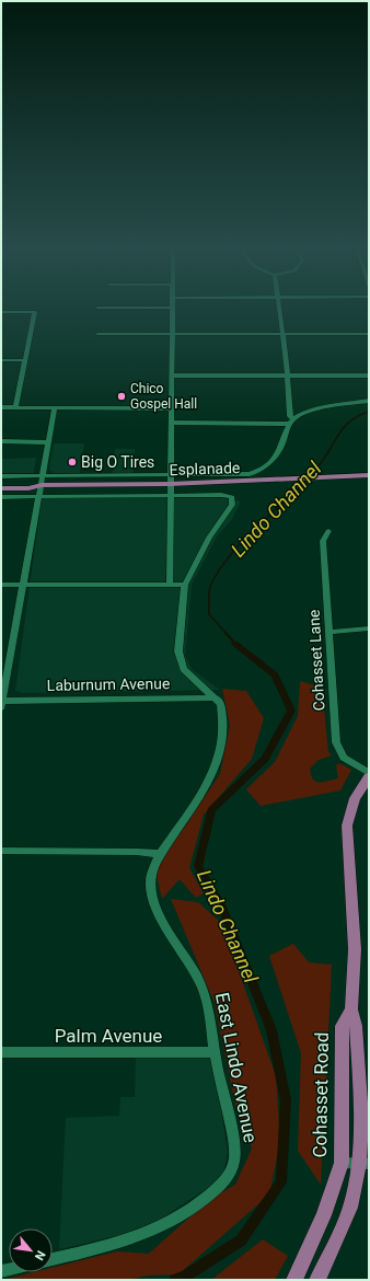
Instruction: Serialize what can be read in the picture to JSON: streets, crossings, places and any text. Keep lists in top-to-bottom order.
{
  "streets": {
    "main road": ["Esplanade", "Cohasset Road"],
    "street": [
      "Cohasset Lane",
      "Laburnum Avenue",
      "Palm Avenue",
      "East Lindo Avenue"
    ]
  },
  "crossings": [
    ["Laburnum Avenue", "East Lindo Avenue"],
    ["Palm Avenue", "East Lindo Avenue"]
  ],
  "water": ["Lindo Channel"],
  "places": ["Chico Gospel Hall", "Big O Tires"],
  "north": "bottom right"
}
